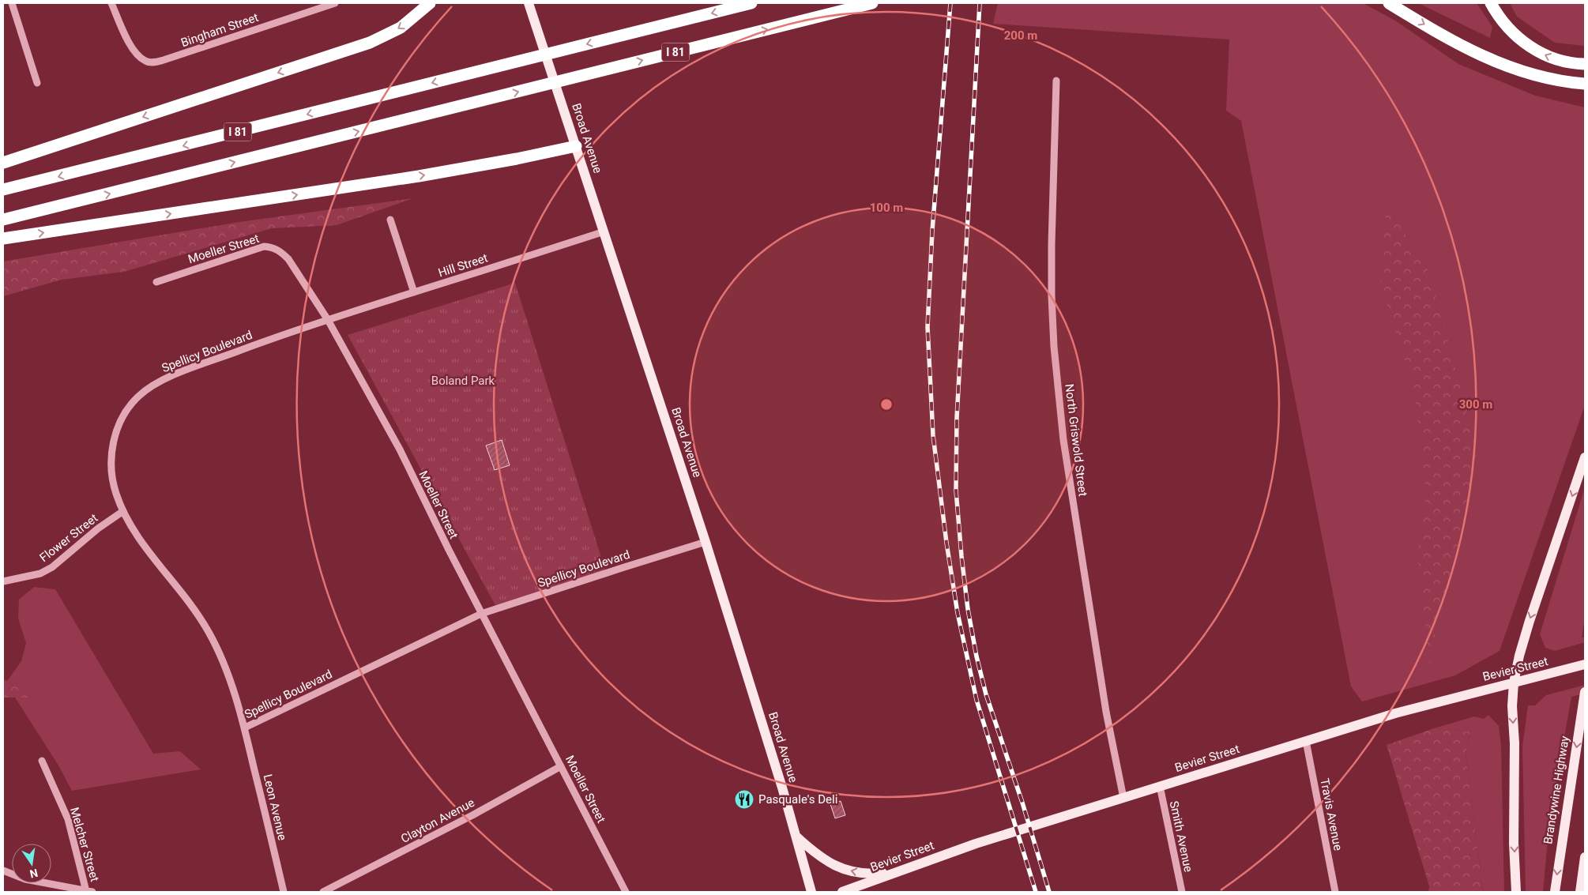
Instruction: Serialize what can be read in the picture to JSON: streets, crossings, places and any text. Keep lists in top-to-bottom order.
{
  "streets": {
    "highway": ["I 81"],
    "main road": ["Broad Avenue", "Bevier Street", "Brandywine Highway"],
    "street": [
      "Bingham Street",
      "Moeller Street",
      "Hill Street",
      "Spellicy Boulevard",
      "North Griswold Street",
      "Flower Street",
      "Leon Avenue",
      "Travis Avenue",
      "Clayton Avenue",
      "Smith Avenue",
      "Melcher Street"
    ]
  },
  "crossings": [
    ["Broad Avenue", "Hill Street"],
    ["Broad Avenue", "Spellicy Boulevard"],
    ["Moeller Street", "Hill Street"],
    ["Moeller Street", "Spellicy Boulevard"],
    ["Moeller Street", "Clayton Avenue"],
    ["Hill Street", "Spellicy Boulevard"],
    ["Spellicy Boulevard", "Flower Street"],
    ["Spellicy Boulevard", "Leon Avenue"],
    ["North Griswold Street", "Bevier Street"],
    ["Bevier Street", "Travis Avenue"],
    ["Bevier Street", "Smith Avenue"]
  ],
  "parks": ["Boland Park"],
  "places": {
    "restaurant": ["Pasquale's Deli"]
  },
  "north": "bottom",
  "rings": ["200 m", "100 m", "300 m"]
}
